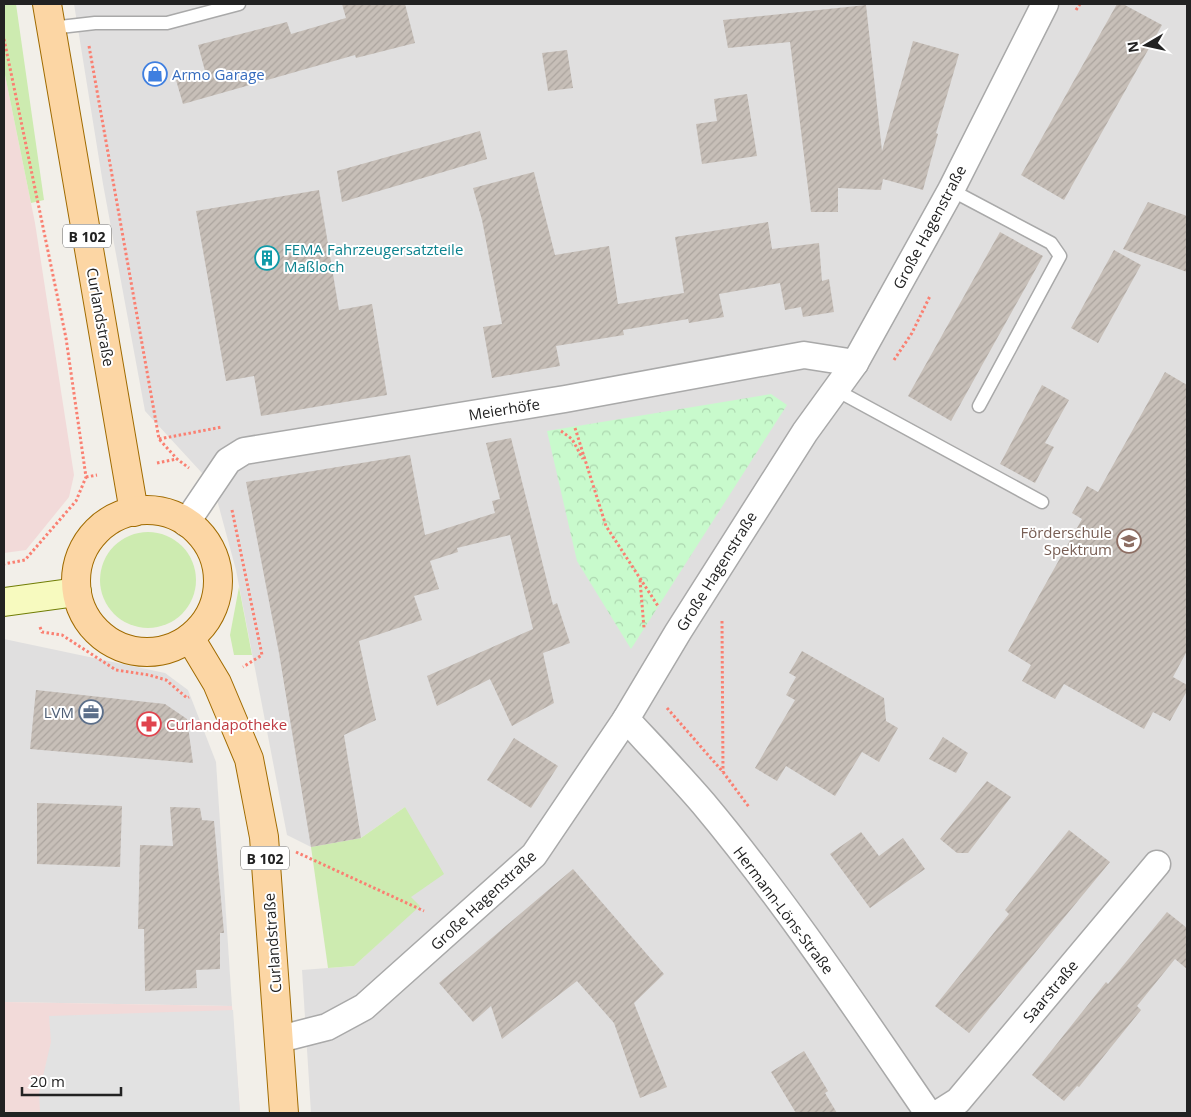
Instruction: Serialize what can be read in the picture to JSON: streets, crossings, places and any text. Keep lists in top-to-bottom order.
{
  "streets": {
    "main road": ["B 102", "Curlandstraße"],
    "street": [
      "Große Hagenstraße",
      "Meierhöfe",
      "Hermann-Löns-Straße",
      "Saarstraße"
    ]
  },
  "crossings": [
    ["Große Hagenstraße", "Curlandstraße"],
    ["Große Hagenstraße", "Meierhöfe"],
    ["Große Hagenstraße", "Hermann-Löns-Straße"],
    ["Curlandstraße", "Meierhöfe"]
  ],
  "places": {
    "shop": ["Armo Garage"],
    "building": ["FEMA Fahrzeugersatzteile Maßloch"],
    "school or university": ["Förderschule Spektrum"],
    "office": ["LVM"],
    "pharmacy": ["Curlandapotheke"]
  },
  "scale_bar": "20 m",
  "north": "left"
}
